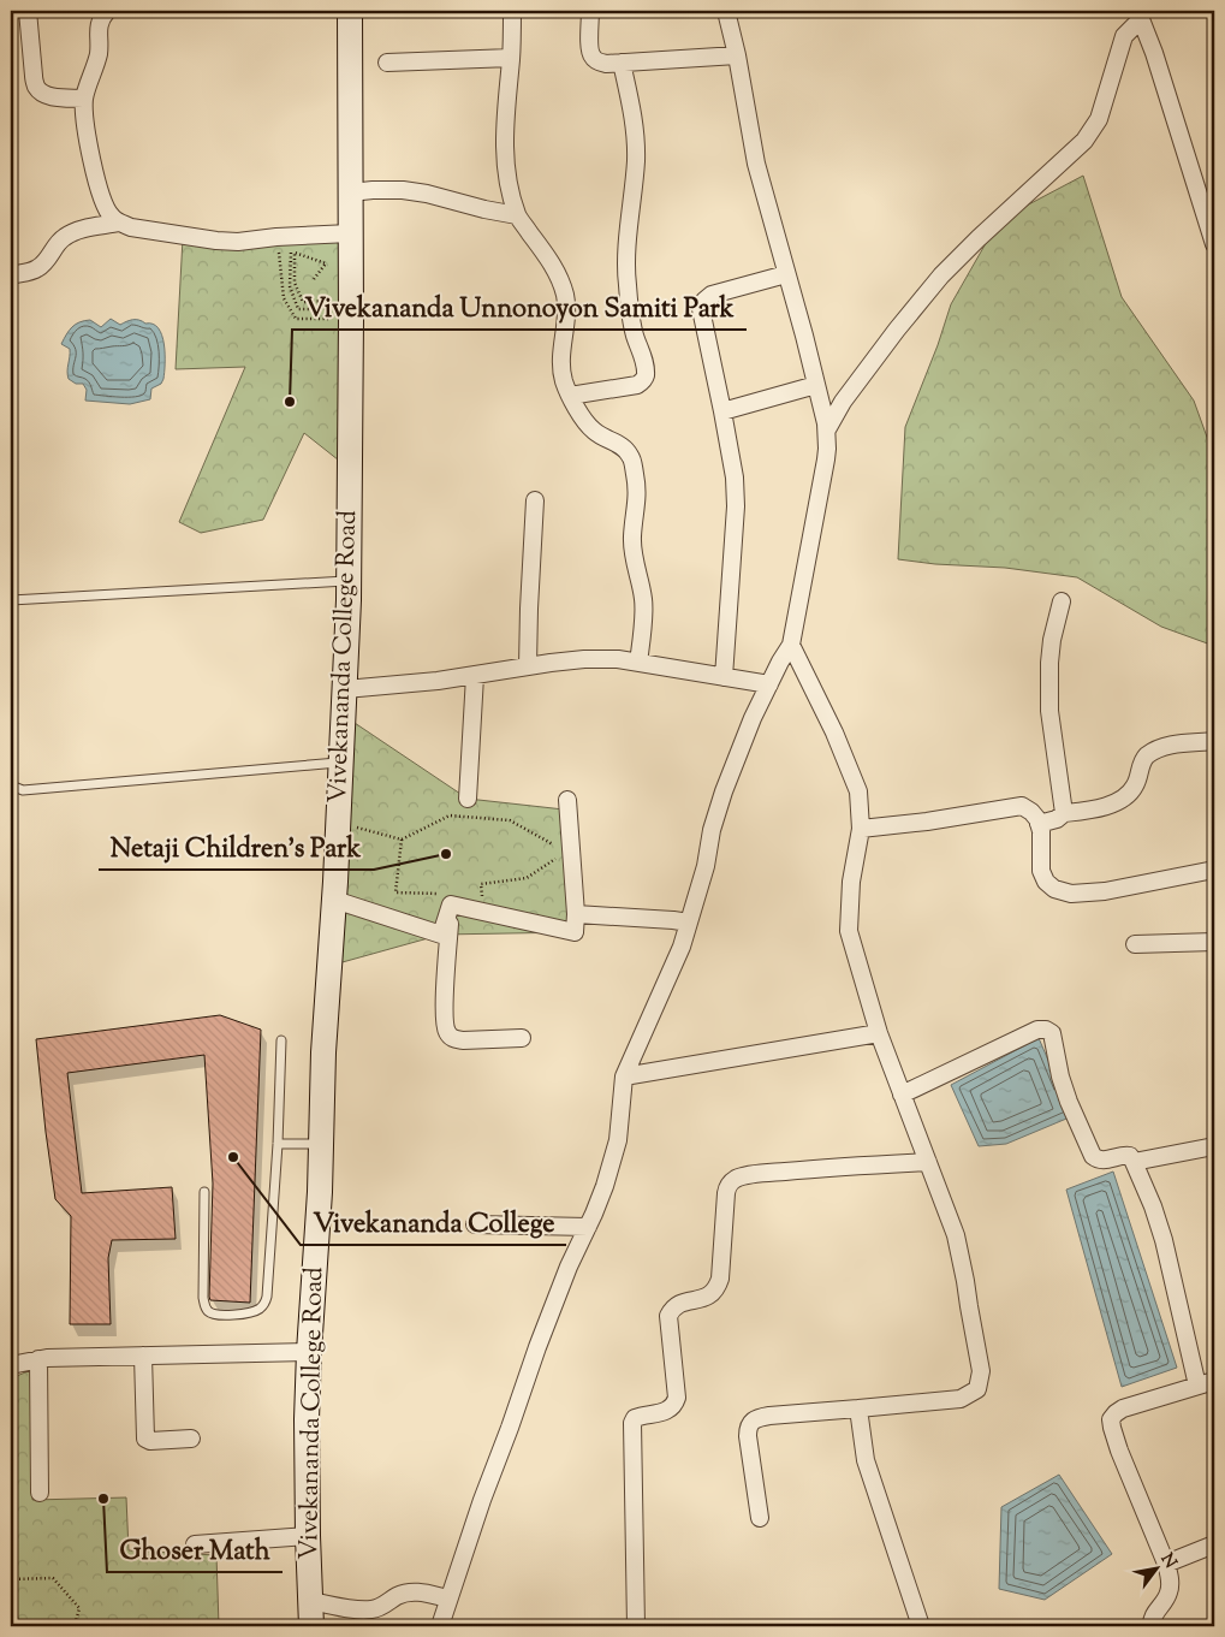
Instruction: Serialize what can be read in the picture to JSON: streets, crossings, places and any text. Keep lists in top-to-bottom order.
{
  "streets": {
    "street": ["Vivekananda College Road"]
  },
  "places": [
    "Vivekananda Unnonoyon Samiti Park",
    "Netaji Children's Park",
    "Vivekananda College",
    "Ghoser Math"
  ],
  "north": "top right"
}
